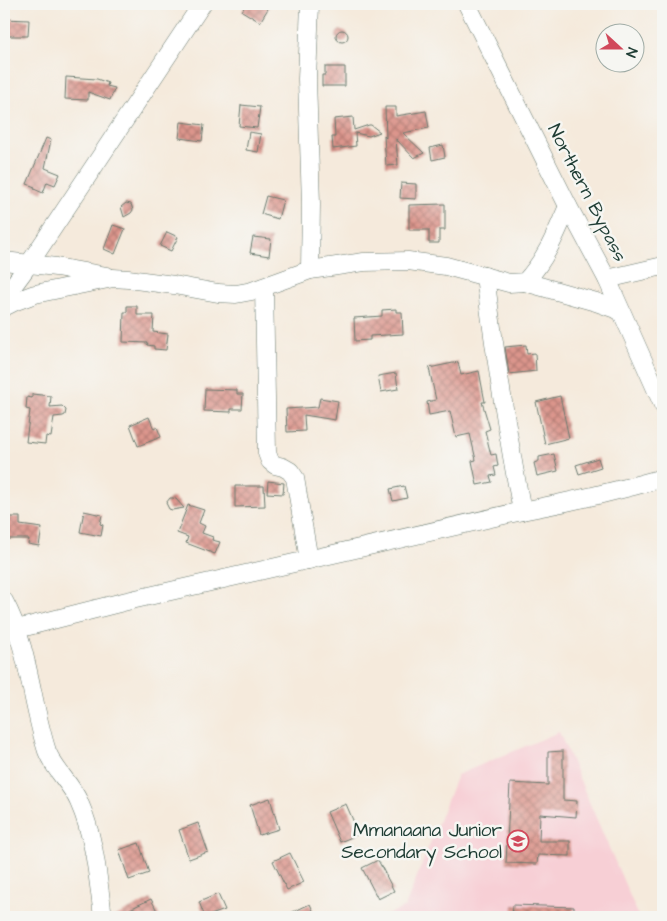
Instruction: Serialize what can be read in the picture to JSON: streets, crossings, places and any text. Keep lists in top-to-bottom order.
{
  "streets": {
    "street": ["Northern Bypass"]
  },
  "places": {
    "school or university": ["Mmanaana Junior Secondary School"]
  },
  "north": "right"
}
